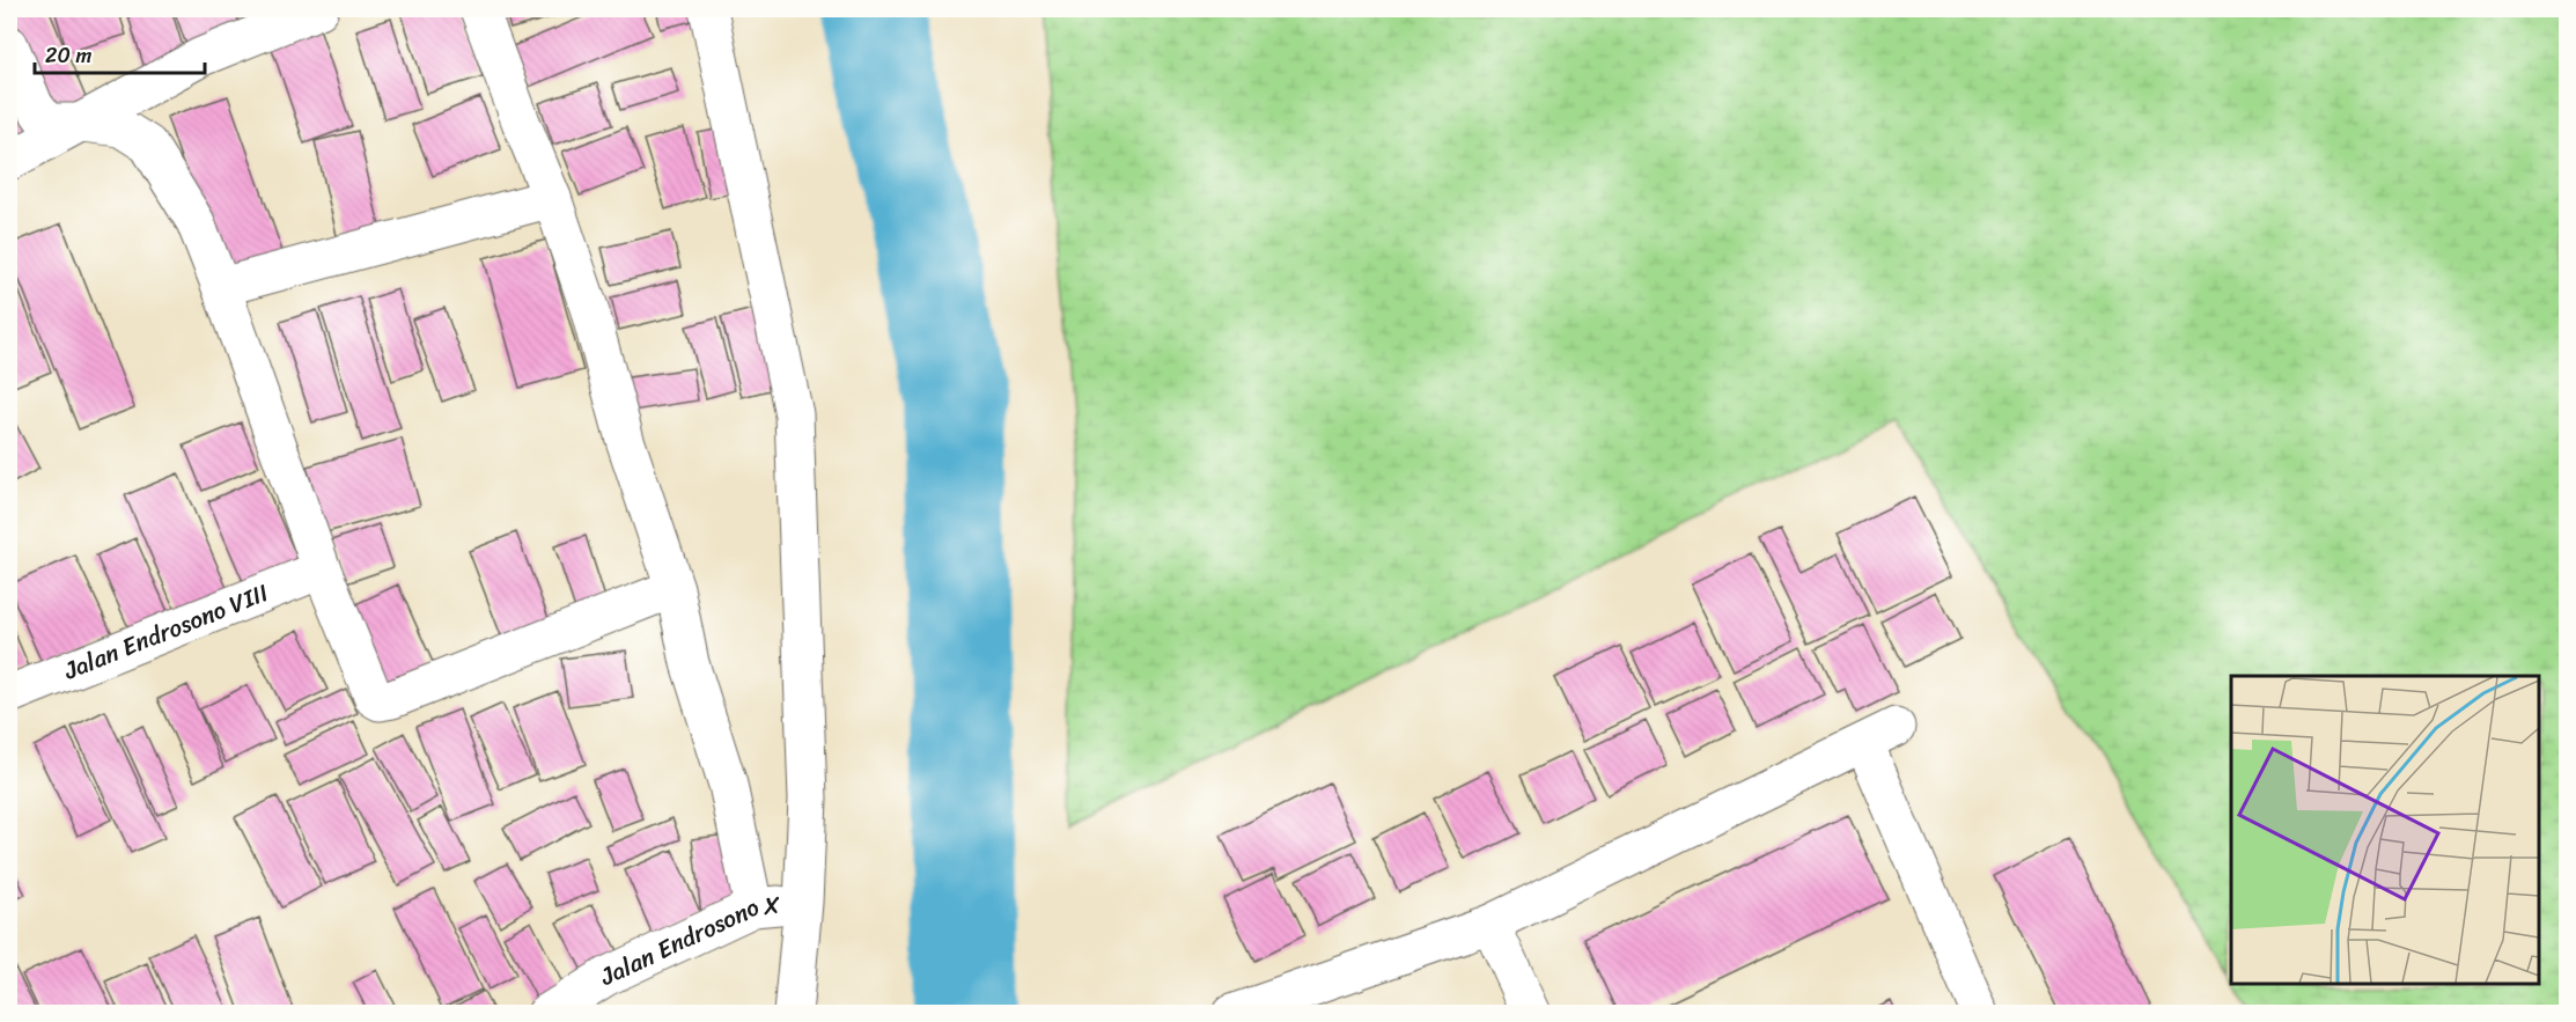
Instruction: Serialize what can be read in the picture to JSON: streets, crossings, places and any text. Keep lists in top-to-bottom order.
{
  "streets": {
    "street": ["Jalan Endrosono VIII", "Jalan Endrosono X"]
  },
  "scale_bar": "20 m"
}
